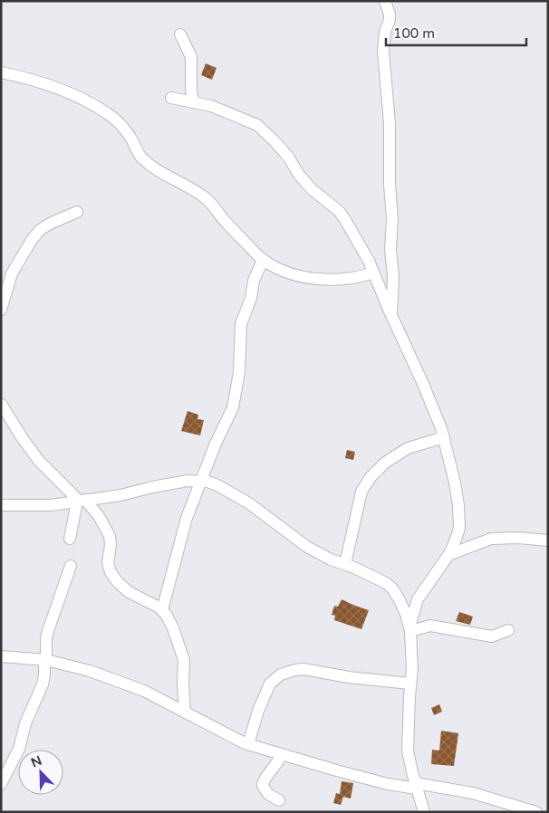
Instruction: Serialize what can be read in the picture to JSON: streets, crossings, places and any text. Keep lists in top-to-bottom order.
{
  "scale_bar": "100 m",
  "north": "top left"
}
